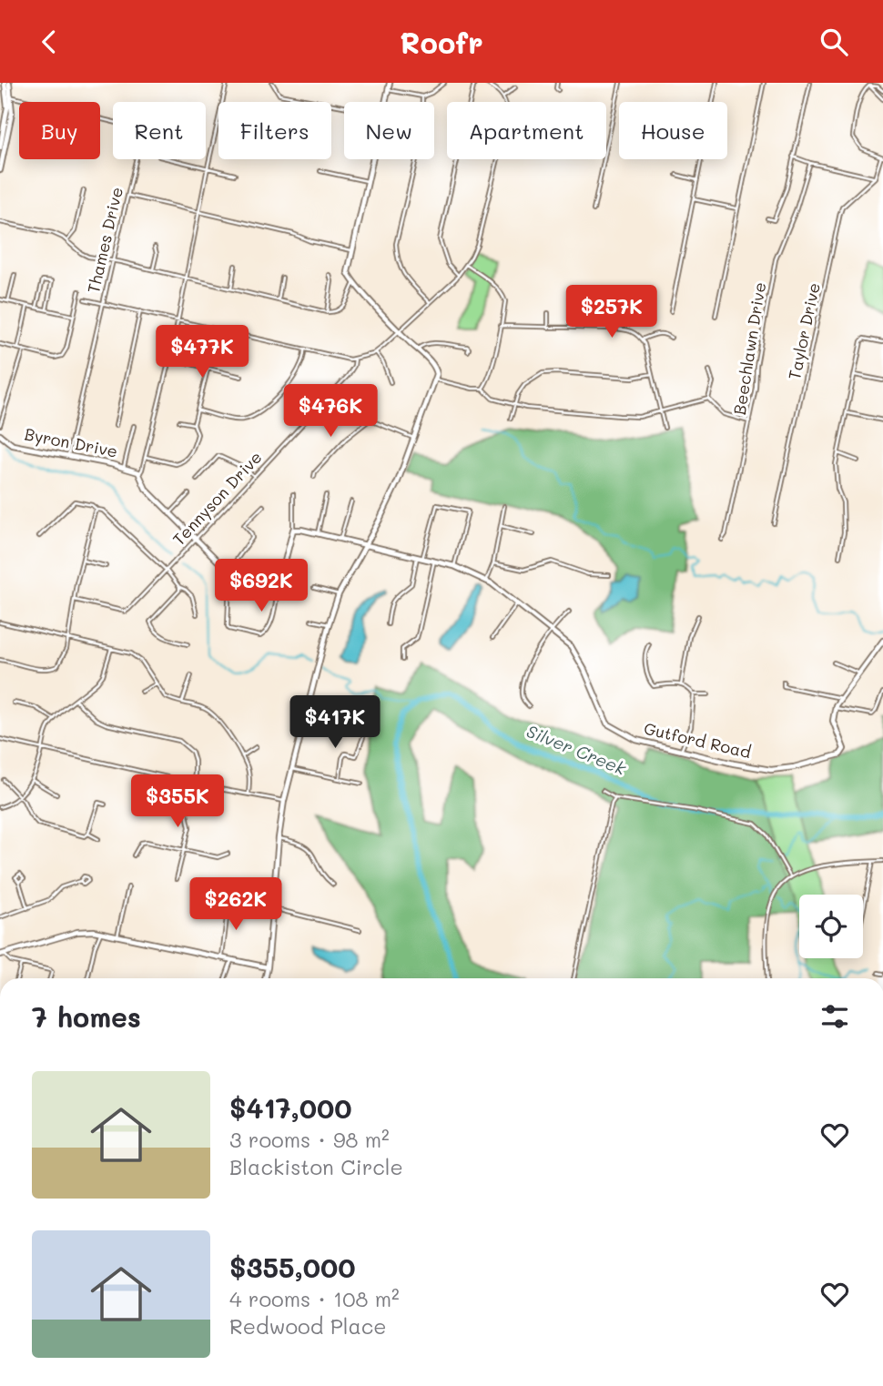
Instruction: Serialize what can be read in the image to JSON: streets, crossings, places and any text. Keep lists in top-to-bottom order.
{
  "streets": {
    "main road": ["Byron Drive", "Gutford Road"],
    "street": [
      "Thames Drive",
      "Taylor Drive",
      "Beechlawn Drive",
      "Tennyson Drive"
    ]
  },
  "crossings": [
    ["Thames Drive", "Byron Drive"]
  ],
  "water": ["Silver Creek"],
  "page": {
    "header": "Roofr",
    "chip": [
      "Buy",
      "Rent",
      "Filters",
      "New",
      "Apartment",
      "House"
    ],
    "price": [
      "$257K",
      "$477K",
      "$476K",
      "$692K",
      "$417K",
      "$355K",
      "$262K"
    ],
    "heading": "7 homes",
    "list": [
      {
        "name": "$417,000",
        "note": "3 rooms · 98 m² · Blackiston Circle"
      },
      {
        "name": "$355,000",
        "note": "4 rooms · 108 m² · Redwood Place"
      }
    ]
  }
}
